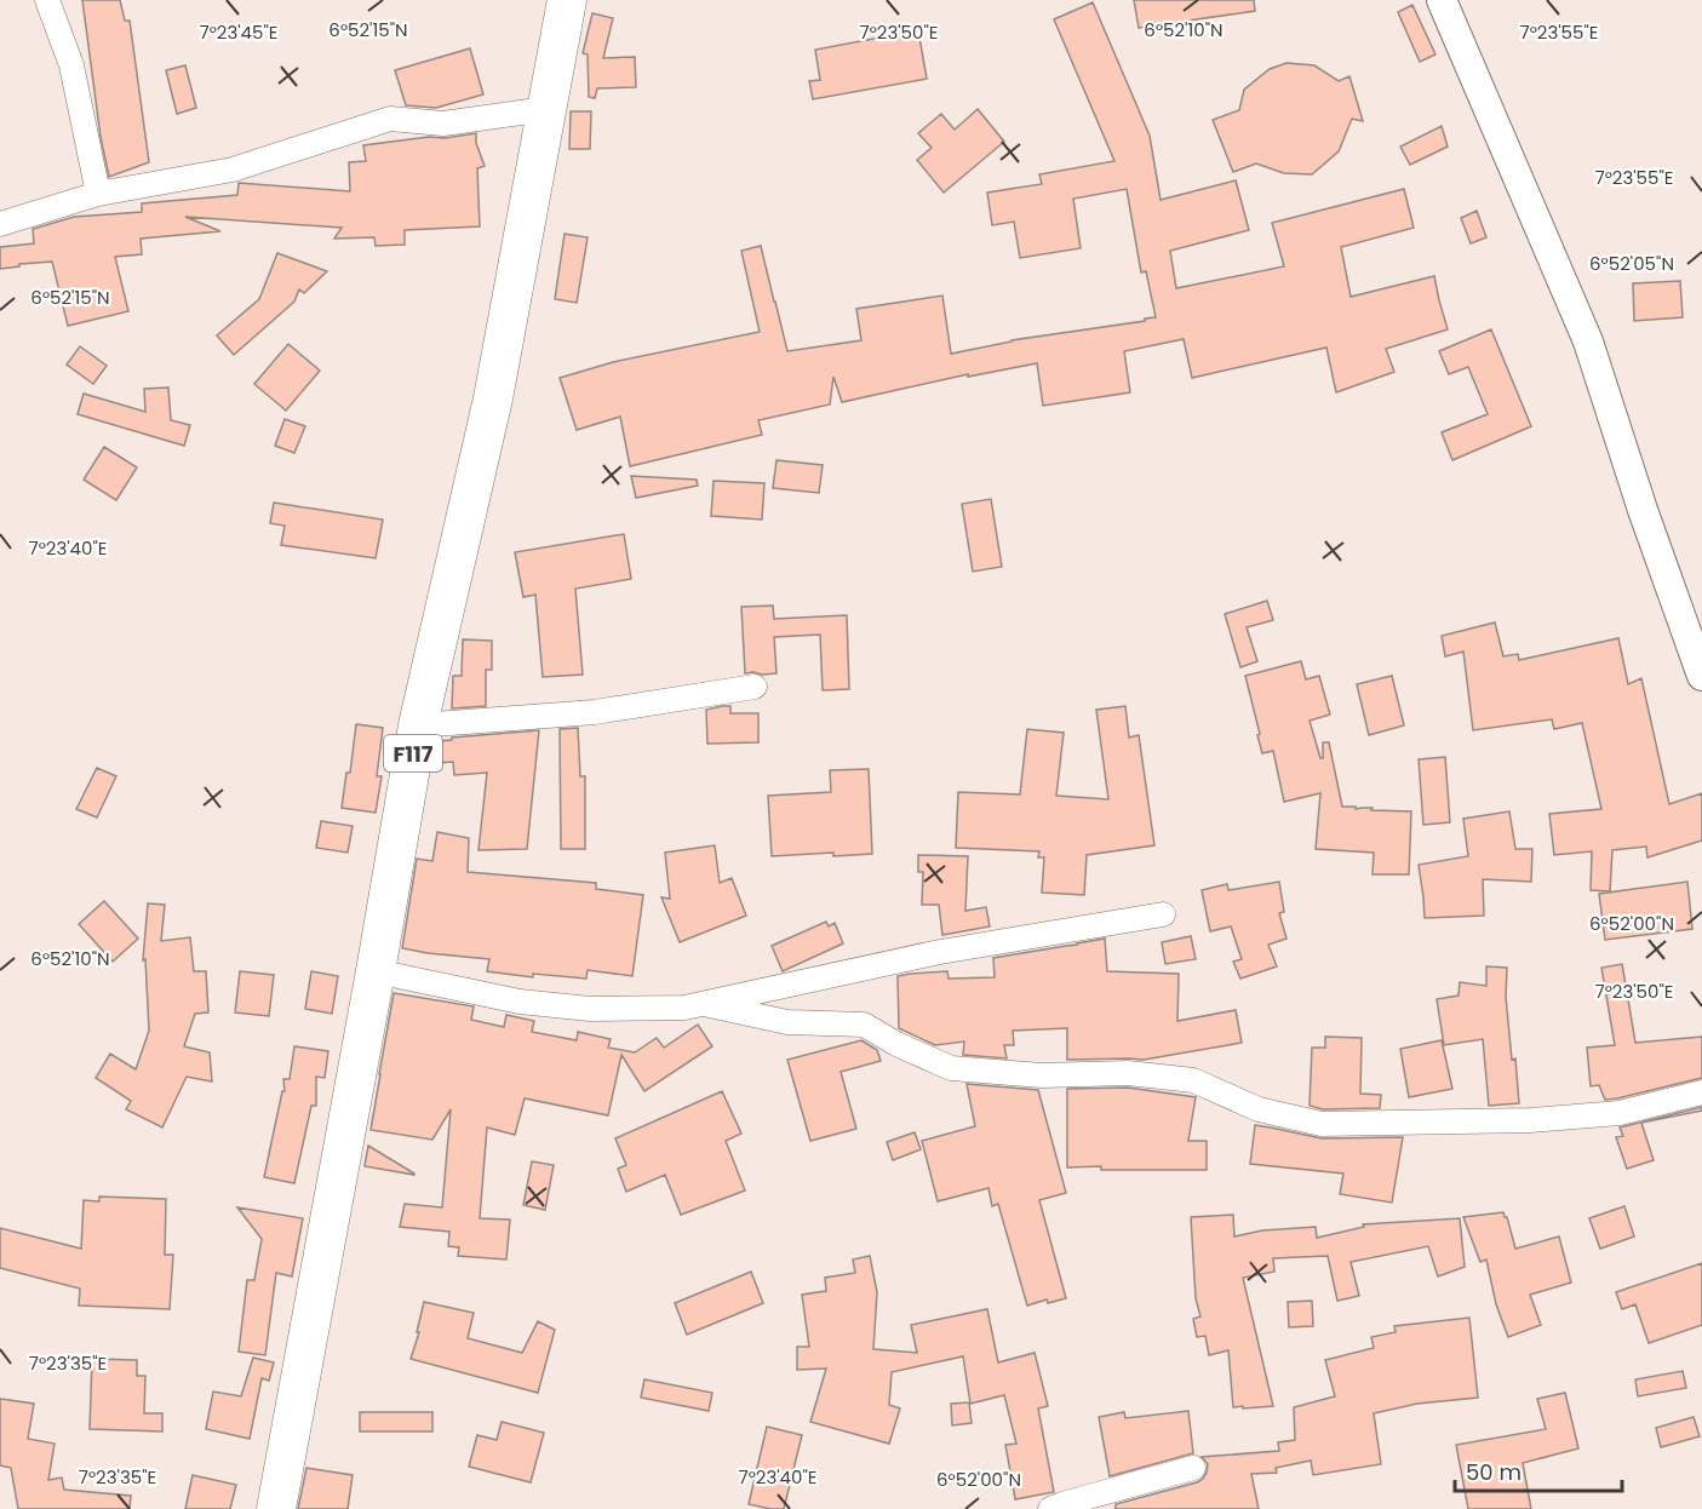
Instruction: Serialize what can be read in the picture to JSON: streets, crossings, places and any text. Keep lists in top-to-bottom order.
{
  "streets": {
    "main road": ["F117"]
  },
  "scale_bar": "50 m",
  "coordinates": [
    "6°52'15\"N",
    "6°52'10\"N",
    "7°23'45\"E",
    "7°23'50\"E",
    "7°23'55\"E",
    "6°52'05\"N",
    "7°23'40\"E",
    "6°52'00\"N",
    "7°23'35\"E"
  ]
}
